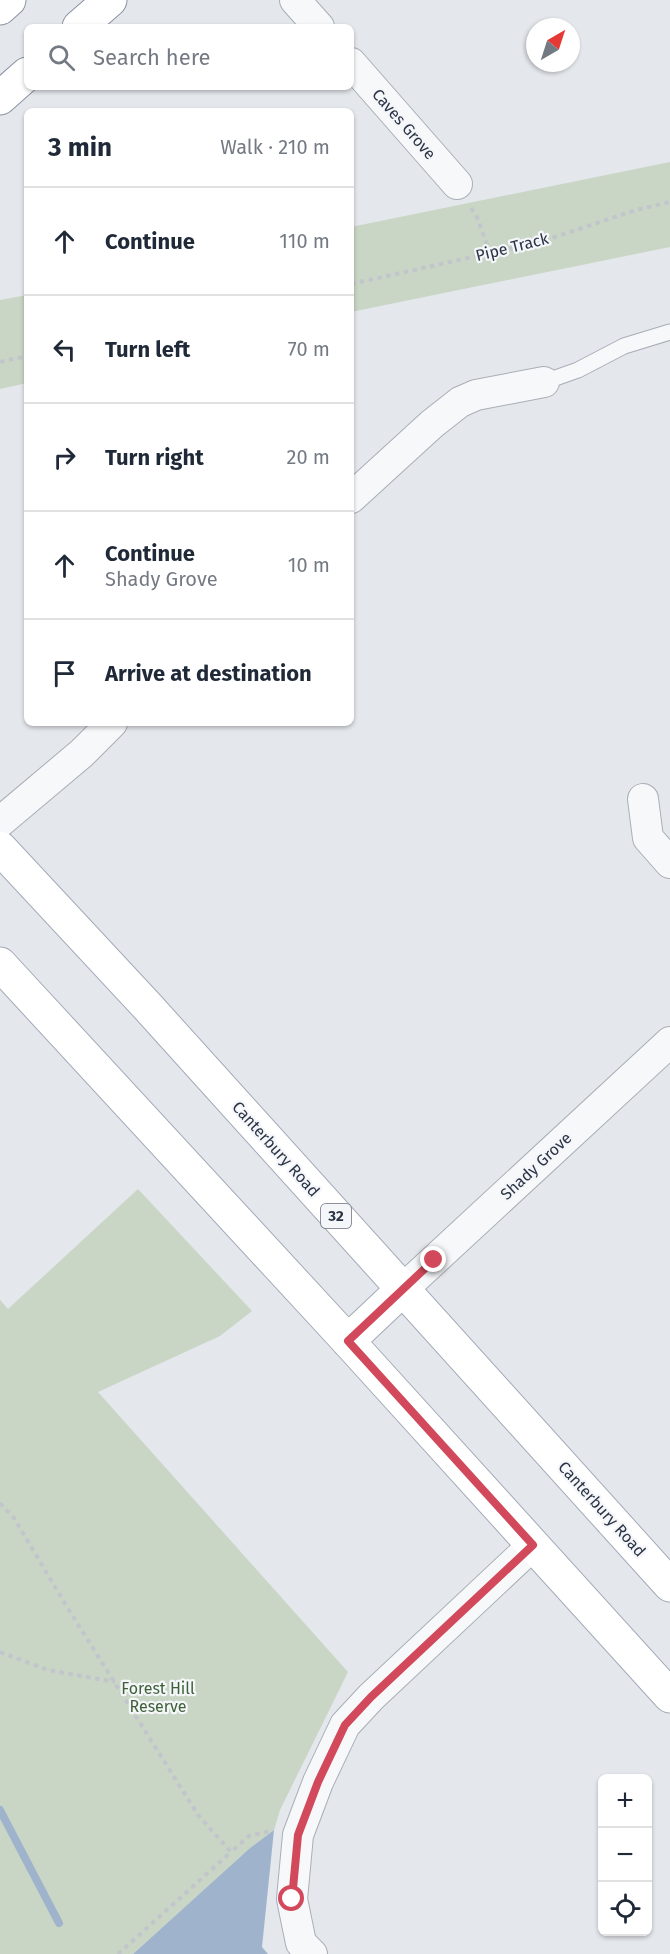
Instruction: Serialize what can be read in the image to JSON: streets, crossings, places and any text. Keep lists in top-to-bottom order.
{
  "streets": {
    "main road": ["Canterbury Road", "32"],
    "street": ["Caves Grove", "Shady Grove"],
    "path": ["Pipe Track"]
  },
  "crossings": [
    ["Canterbury Road", "Shady Grove"]
  ],
  "parks": ["Forest Hill Reserve"],
  "north": "top right",
  "page": {
    "search": "Search here",
    "heading": ["3 min", "Walk · 210 m"],
    "list": [
      ["Continue", "110 m"],
      ["Turn left", "70 m"],
      ["Turn right", "20 m"],
      ["Continue", "Shady Grove", "10 m"],
      "Arrive at destination"
    ],
    "map_buttons": ["+", "−"]
  }
}
